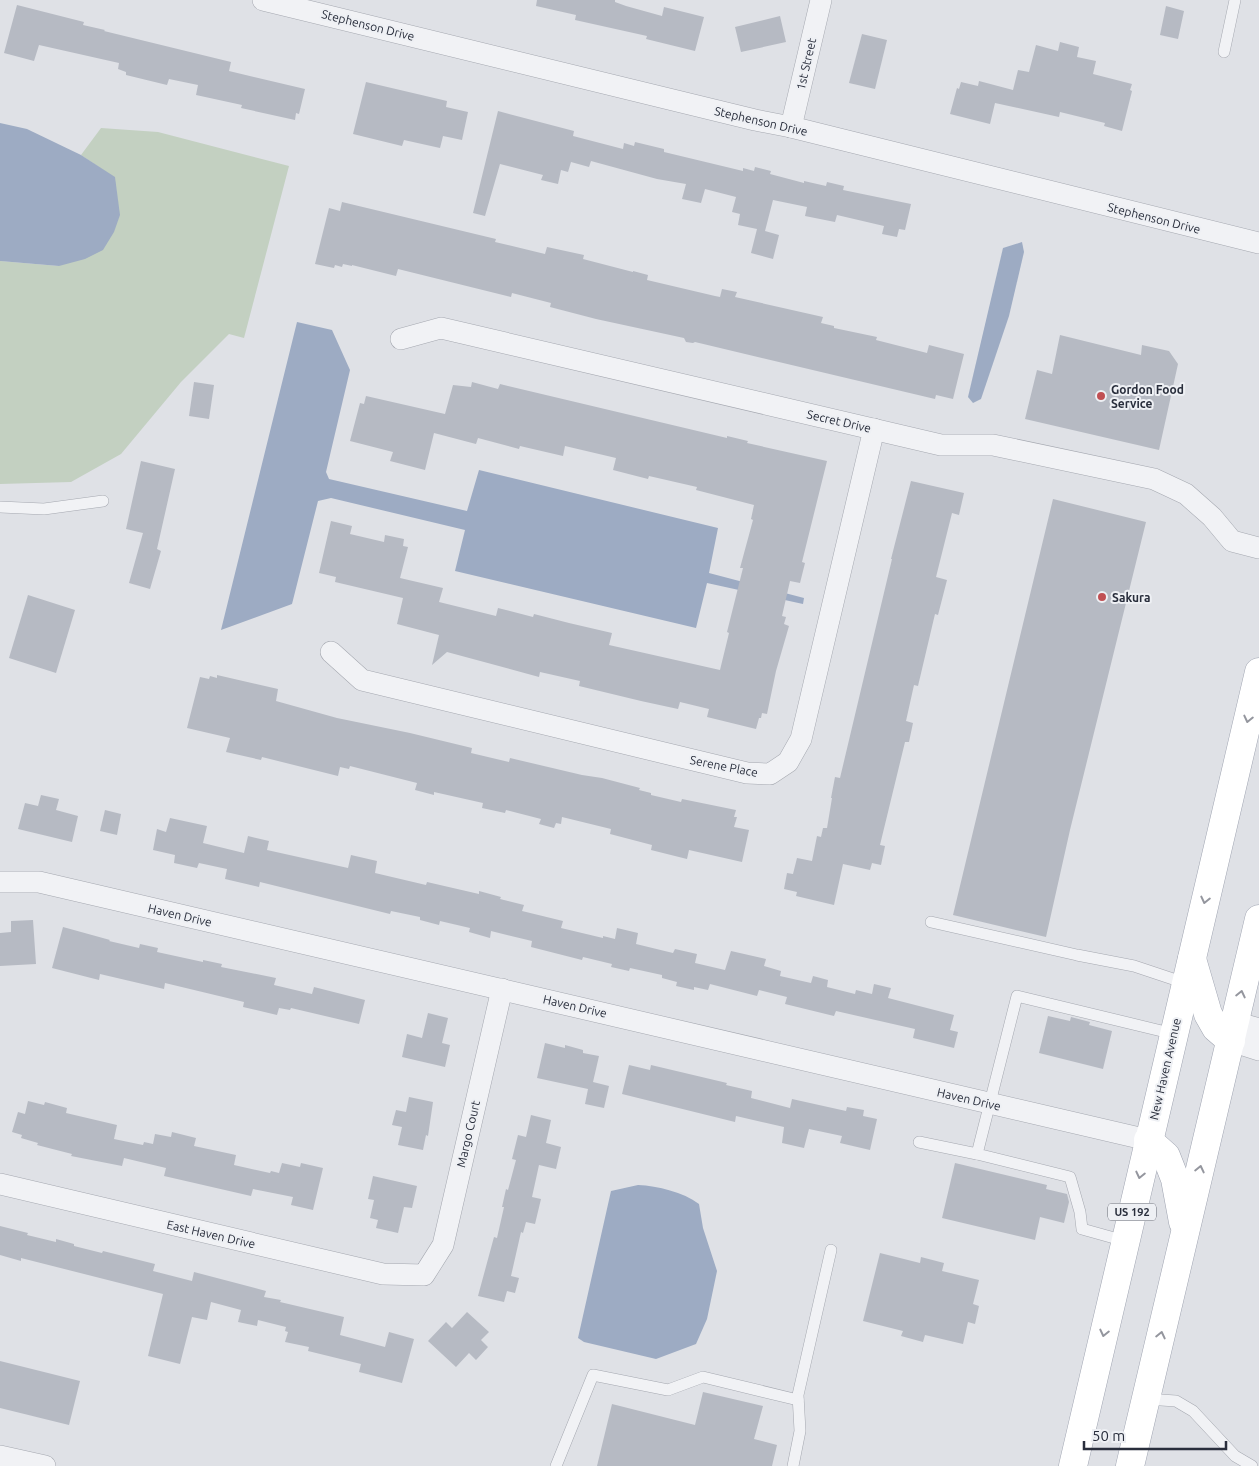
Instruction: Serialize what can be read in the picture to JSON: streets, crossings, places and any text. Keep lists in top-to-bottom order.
{
  "streets": {
    "main road": ["New Haven Avenue", "US 192"],
    "street": [
      "Stephenson Drive",
      "1st Street",
      "Secret Drive",
      "Serene Place",
      "Haven Drive",
      "Margo Court",
      "East Haven Drive"
    ]
  },
  "crossings": [
    ["Stephenson Drive", "1st Street"],
    ["Secret Drive", "Serene Place"],
    ["Haven Drive", "New Haven Avenue"],
    ["Haven Drive", "Margo Court"],
    ["Margo Court", "East Haven Drive"]
  ],
  "places": ["Gordon Food Service", "Sakura"],
  "scale_bar": "50 m"
}
